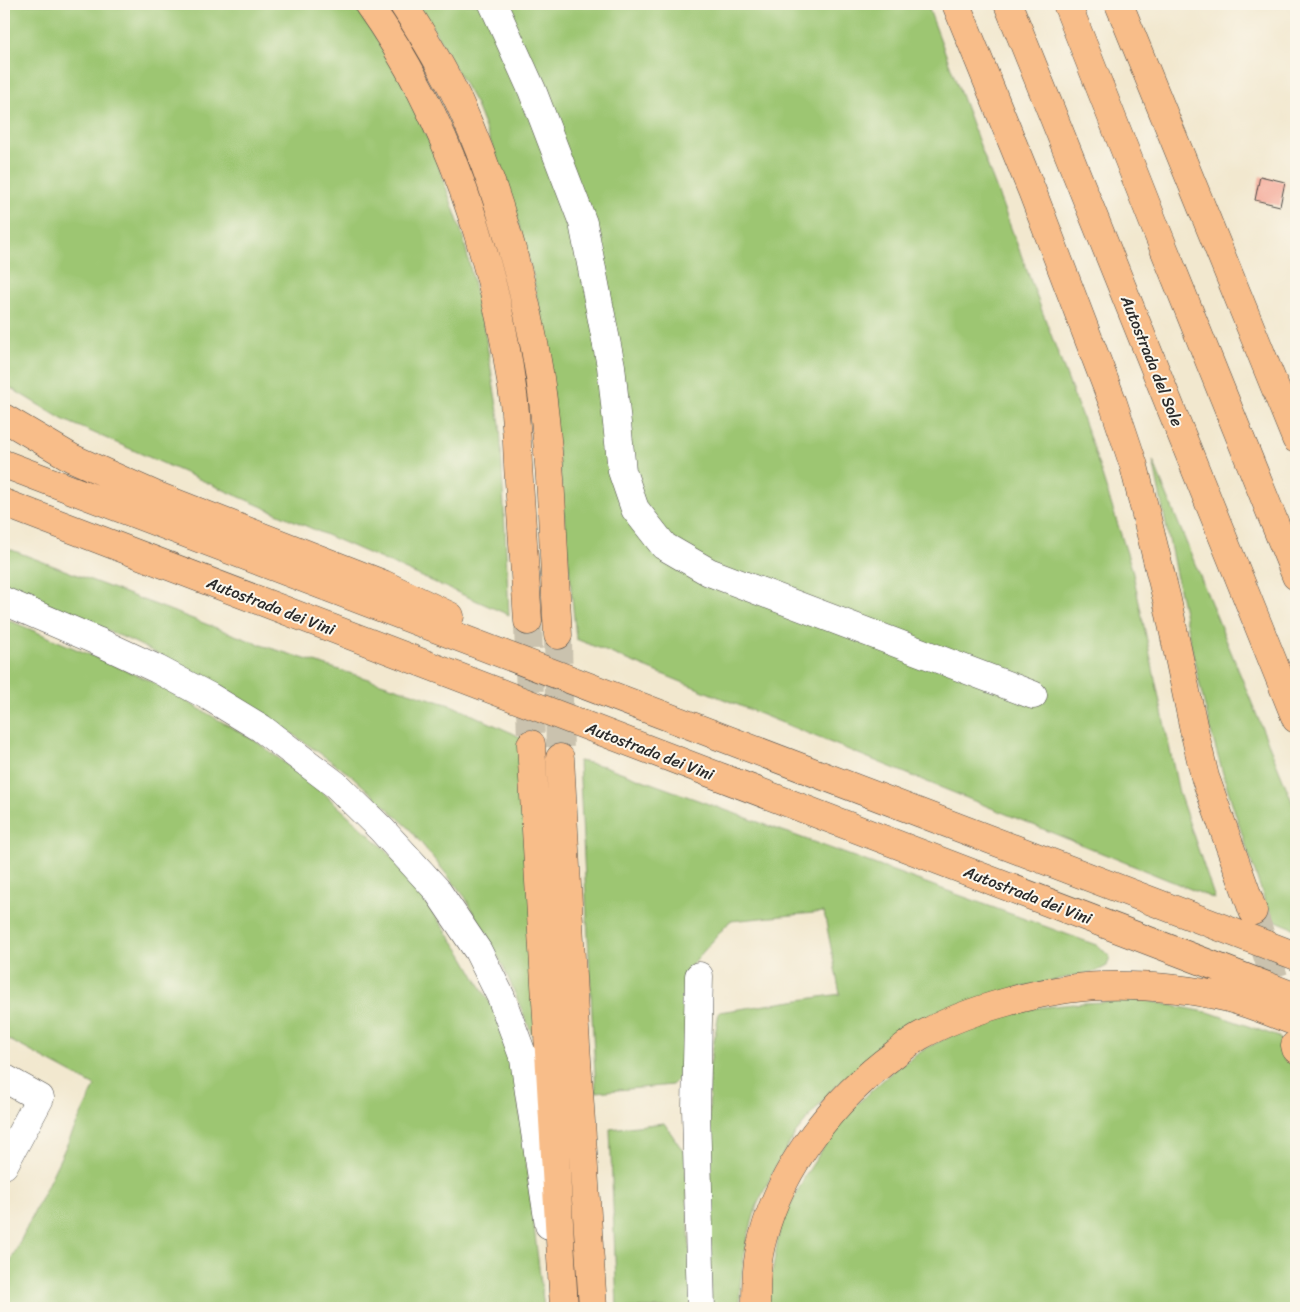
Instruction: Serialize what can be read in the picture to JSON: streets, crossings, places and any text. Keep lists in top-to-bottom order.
{
  "streets": {
    "main road": ["Autostrada del Sole", "Autostrada dei Vini"]
  }
}
